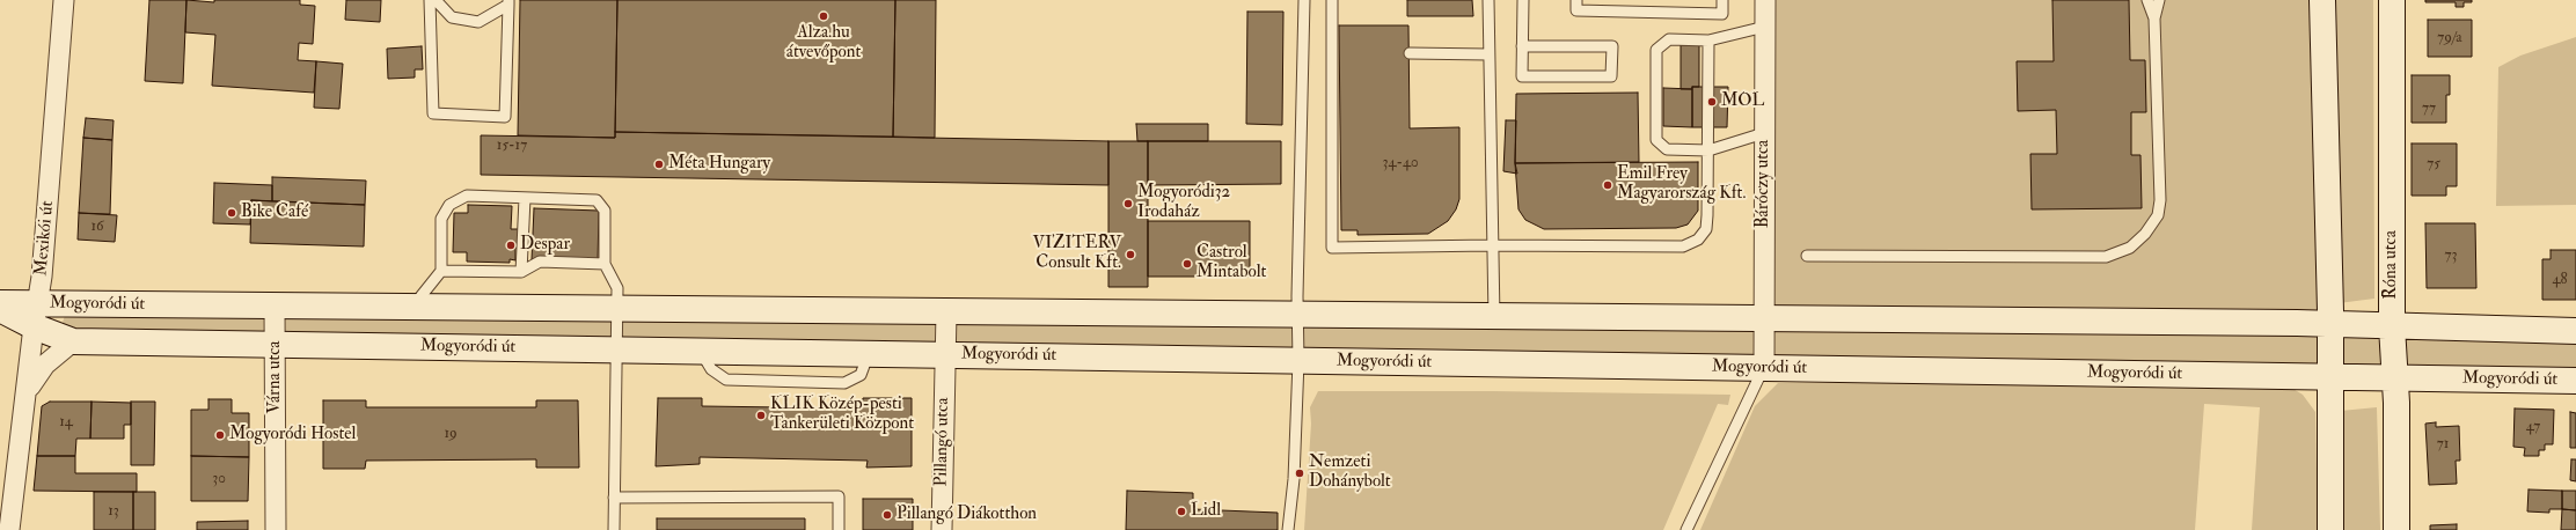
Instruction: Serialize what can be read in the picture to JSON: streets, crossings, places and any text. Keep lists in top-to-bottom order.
{
  "streets": {
    "street": [
      "Báróczy utca",
      "Mexikói út",
      "Róna utca",
      "Mogyoródi út",
      "Várna utca",
      "Pillangó utca"
    ]
  },
  "crossings": [
    ["Báróczy utca", "Mogyoródi út"],
    ["Mexikói út", "Mogyoródi út"],
    ["Róna utca", "Mogyoródi út"],
    ["Mogyoródi út", "Várna utca"],
    ["Mogyoródi út", "Pillangó utca"]
  ],
  "places": [
    "Alza.hu átvevőpont",
    "MOL",
    "Méta Hungary",
    "Emil Frey Magyarország Kft.",
    "Mogyoródi32 Irodaház",
    "Bike Café",
    "Despar",
    "VIZITERV Consult Kft.",
    "Castrol Mintabolt",
    "KLIK Közép-pesti Tankerületi Központ",
    "Mogyoródi Hostel",
    "Nemzeti Dohánybolt",
    "Lidl",
    "Pillangó Diákotthon"
  ],
  "house_numbers": [
    "79/a",
    "77",
    "15-17",
    "34-40",
    "75",
    "16",
    "73",
    "48",
    "14",
    "47",
    "19",
    "71",
    "30",
    "13"
  ]
}
